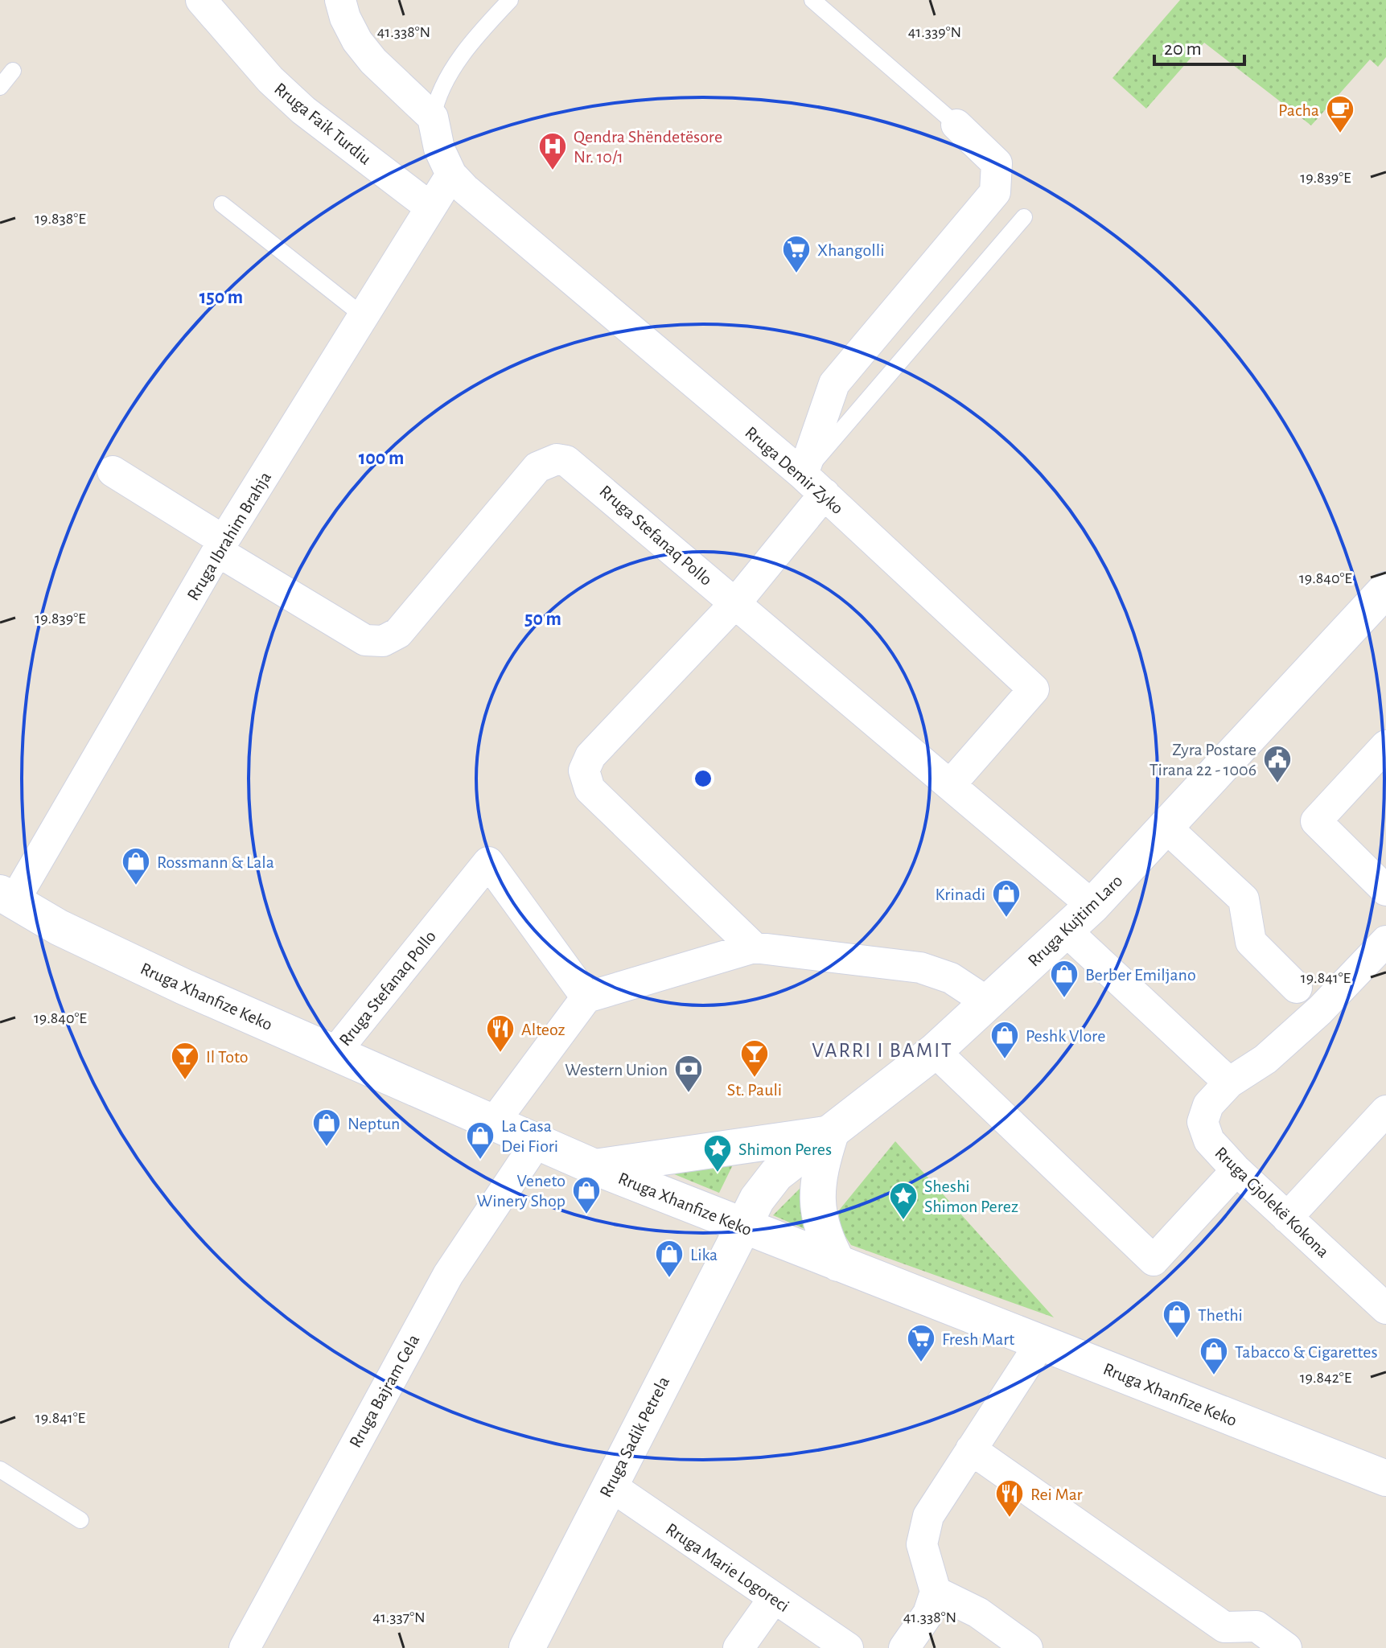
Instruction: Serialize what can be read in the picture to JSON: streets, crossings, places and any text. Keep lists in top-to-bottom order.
{
  "streets": {
    "main road": ["Rruga Kujtim Laro", "Rruga Xhanfize Keko", "Rruga Sadik Petrela"],
    "street": [
      "Rruga Faik Turdiu",
      "Rruga Demir Zyko",
      "Rruga Stefanaq Pollo",
      "Rruga Ibrahim Brahja",
      "Rruga Gjolekë Kokona",
      "Rruga Bajram Cela",
      "Rruga Marie Logoreci"
    ]
  },
  "crossings": [
    ["Rruga Faik Turdiu", "Rruga Ibrahim Brahja"],
    ["Rruga Demir Zyko", "Rruga Stefanaq Pollo"],
    ["Rruga Demir Zyko", "Rruga Ibrahim Brahja"],
    ["Rruga Stefanaq Pollo", "Rruga Ibrahim Brahja"],
    ["Rruga Stefanaq Pollo", "Rruga Kujtim Laro"],
    ["Rruga Stefanaq Pollo", "Rruga Xhanfize Keko"],
    ["Rruga Ibrahim Brahja", "Rruga Xhanfize Keko"],
    ["Rruga Kujtim Laro", "Rruga Xhanfize Keko"],
    ["Rruga Kujtim Laro", "Rruga Sadik Petrela"],
    ["Rruga Xhanfize Keko", "Rruga Bajram Cela"],
    ["Rruga Xhanfize Keko", "Rruga Sadik Petrela"],
    ["Rruga Sadik Petrela", "Rruga Marie Logoreci"]
  ],
  "districts": ["VARRI I BAMIT"],
  "places": {
    "cafe": ["Pacha"],
    "hospital": ["Qendra Shëndetësore Nr. 10/1"],
    "supermarket": ["Xhangolli", "Fresh Mart"],
    "public building": ["Zyra Postare Tirana 22 - 1006"],
    "shop": [
      "Rossmann & Lala",
      "Krinadi",
      "Berber Emiljano",
      "Peshk Vlore",
      "Neptun",
      "La Casa Dei Fiori",
      "Veneto Winery Shop",
      "Lika",
      "Thethi",
      "Tabacco & Cigarettes"
    ],
    "restaurant": ["Alteoz", "Rei Mar"],
    "bar": ["St. Pauli", "Il Toto"],
    "bank": ["Western Union"],
    "place": ["Shimon Peres", "Sheshi Shimon Perez"]
  },
  "scale_bar": "20 m",
  "coordinates": [
    "41.338°N",
    "41.339°N",
    "19.839°E",
    "19.838°E",
    "19.840°E",
    "19.841°E",
    "19.842°E",
    "41.337°N"
  ],
  "rings": ["150 m", "100 m", "50 m"]
}
